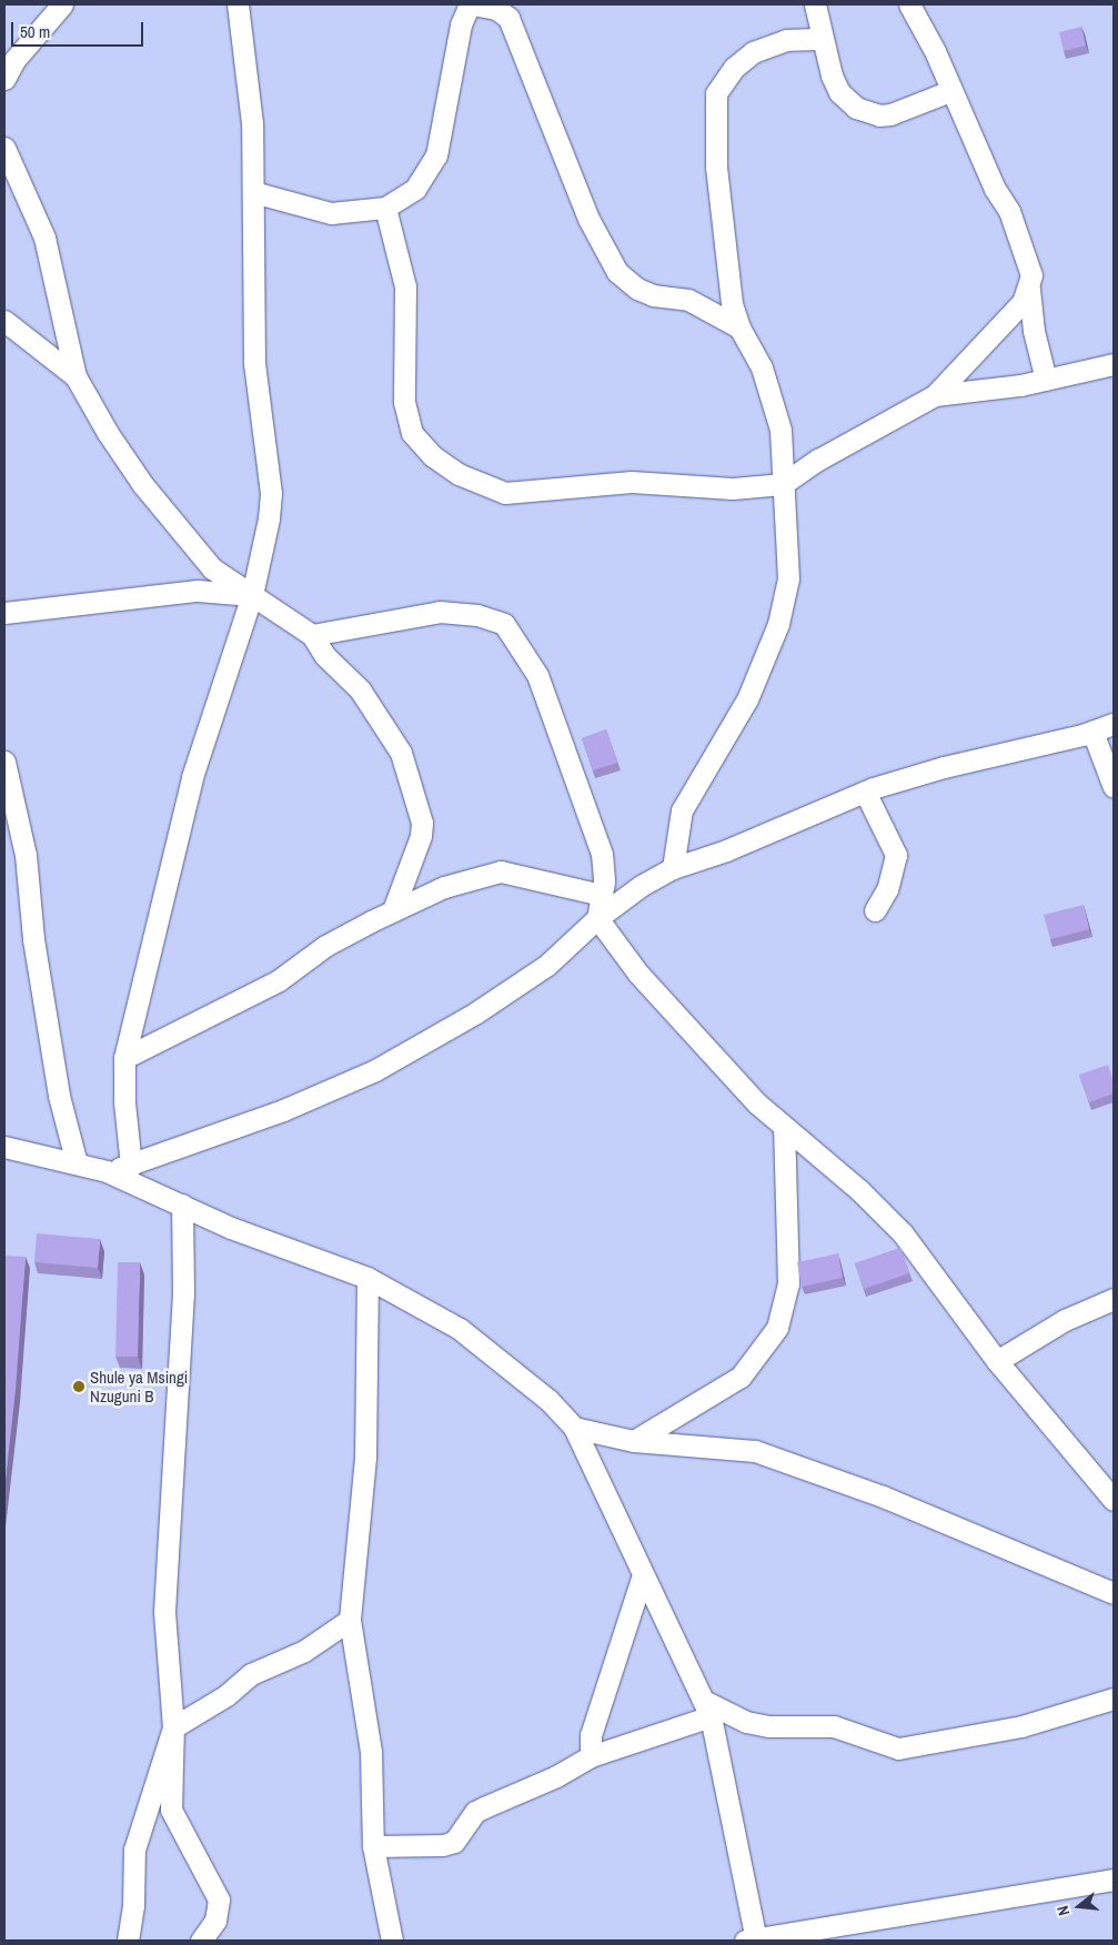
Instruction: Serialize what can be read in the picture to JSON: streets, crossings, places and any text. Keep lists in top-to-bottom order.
{
  "places": ["Shule ya Msingi Nzuguni B"],
  "scale_bar": "50 m",
  "north": "left"
}
